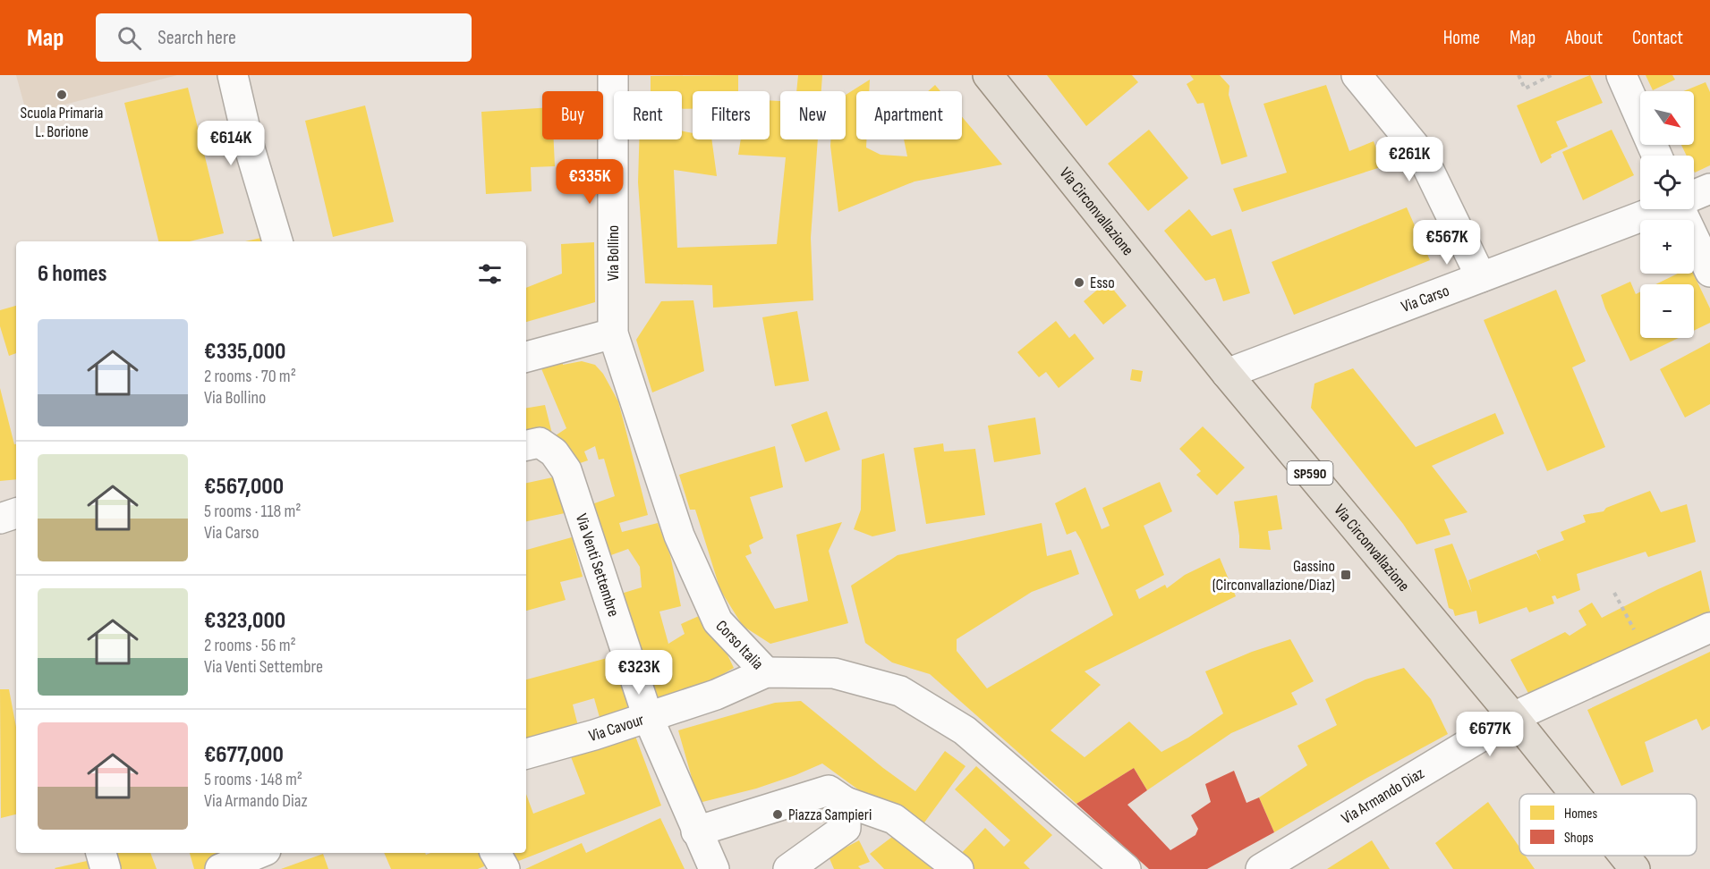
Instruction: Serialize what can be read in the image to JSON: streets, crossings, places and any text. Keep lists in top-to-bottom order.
{
  "streets": {
    "main road": ["Via Circonvallazione", "SP590"],
    "street": [
      "Via Bollino",
      "Via Carso",
      "Via Venti Settembre",
      "Corso Italia",
      "Via Cavour",
      "Via Armando Diaz"
    ]
  },
  "crossings": [
    ["Via Circonvallazione", "Via Carso"],
    ["Via Circonvallazione", "Via Armando Diaz"],
    ["Via Bollino", "Corso Italia"],
    ["Via Venti Settembre", "Via Cavour"],
    ["Corso Italia", "Via Cavour"]
  ],
  "places": {
    "other": ["Scuola Primaria L. Borione", "Esso", "Piazza Sampieri"],
    "transit": ["Gassino (Circonvallazione/Diaz)"]
  },
  "legend": ["Homes", "Shops"],
  "north": "bottom right",
  "page": {
    "header": "Map",
    "search": "Search here",
    "nav": [
      "Home",
      "Map",
      "About",
      "Contact"
    ],
    "map_buttons": ["+", "−"],
    "chip": [
      "Buy",
      "Rent",
      "Filters",
      "New",
      "Apartment"
    ],
    "price": [
      "€614K",
      "€261K",
      "€335K",
      "€567K",
      "€323K",
      "€677K"
    ],
    "heading": "6 homes",
    "list": [
      {
        "name": "€335,000",
        "note": "2 rooms · 70 m² · Via Bollino"
      },
      {
        "name": "€567,000",
        "note": "5 rooms · 118 m² · Via Carso"
      },
      {
        "name": "€323,000",
        "note": "2 rooms · 56 m² · Via Venti Settembre"
      },
      {
        "name": "€677,000",
        "note": "5 rooms · 148 m² · Via Armando Diaz"
      }
    ]
  }
}
